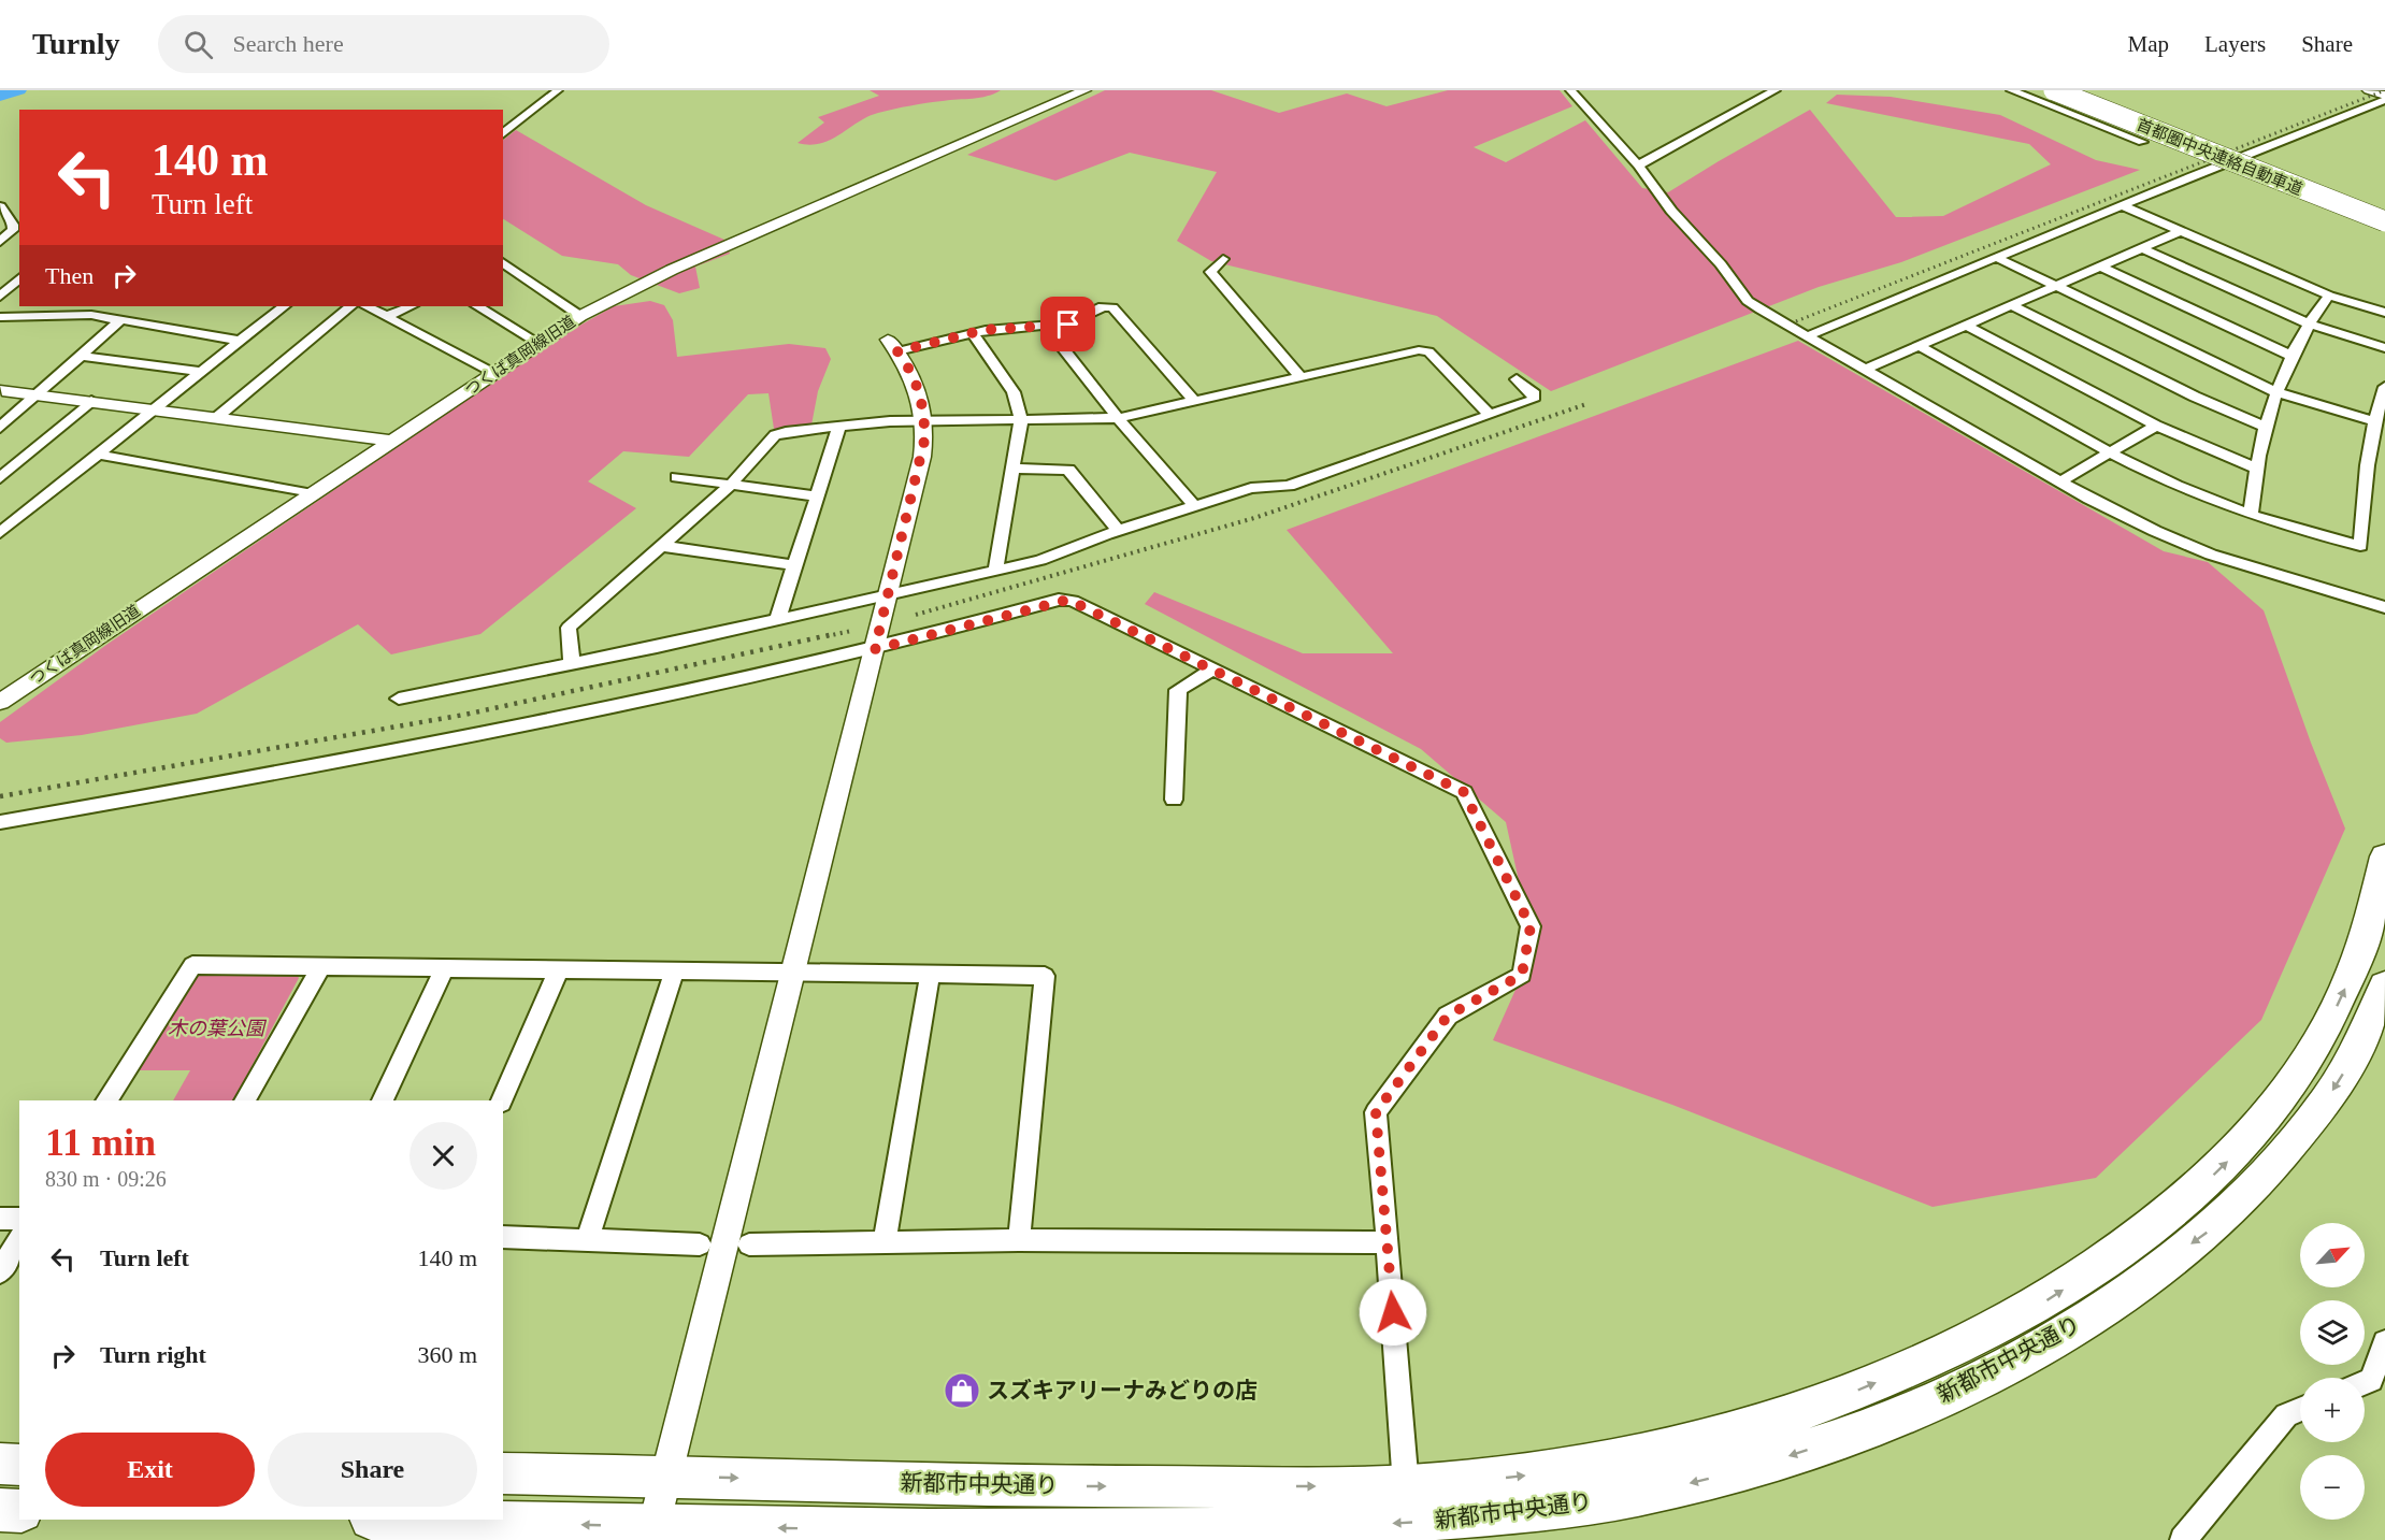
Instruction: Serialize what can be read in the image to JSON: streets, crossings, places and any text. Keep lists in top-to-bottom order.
{
  "streets": {
    "highway": ["首都圏中央連絡自動車道"],
    "main road": ["新都市中央通り"],
    "street": ["つくば真岡線旧道"]
  },
  "parks": ["木の葉公園"],
  "places": {
    "shop": ["スズキアリーナみどりの店"]
  },
  "north": "top right",
  "page": {
    "header": "Turnly",
    "search": "Search here",
    "nav": ["Map", "Layers", "Share"],
    "turn": ["140 m", "Turn left"],
    "then": "Then",
    "heading": ["11 min", "830 m · 09:26"],
    "list": [
      {
        "name": "Turn left",
        "value": "140 m"
      },
      {
        "name": "Turn right",
        "value": "360 m"
      }
    ],
    "map_buttons": ["+", "−"],
    "buttons": ["Exit", "Share"]
  }
}
